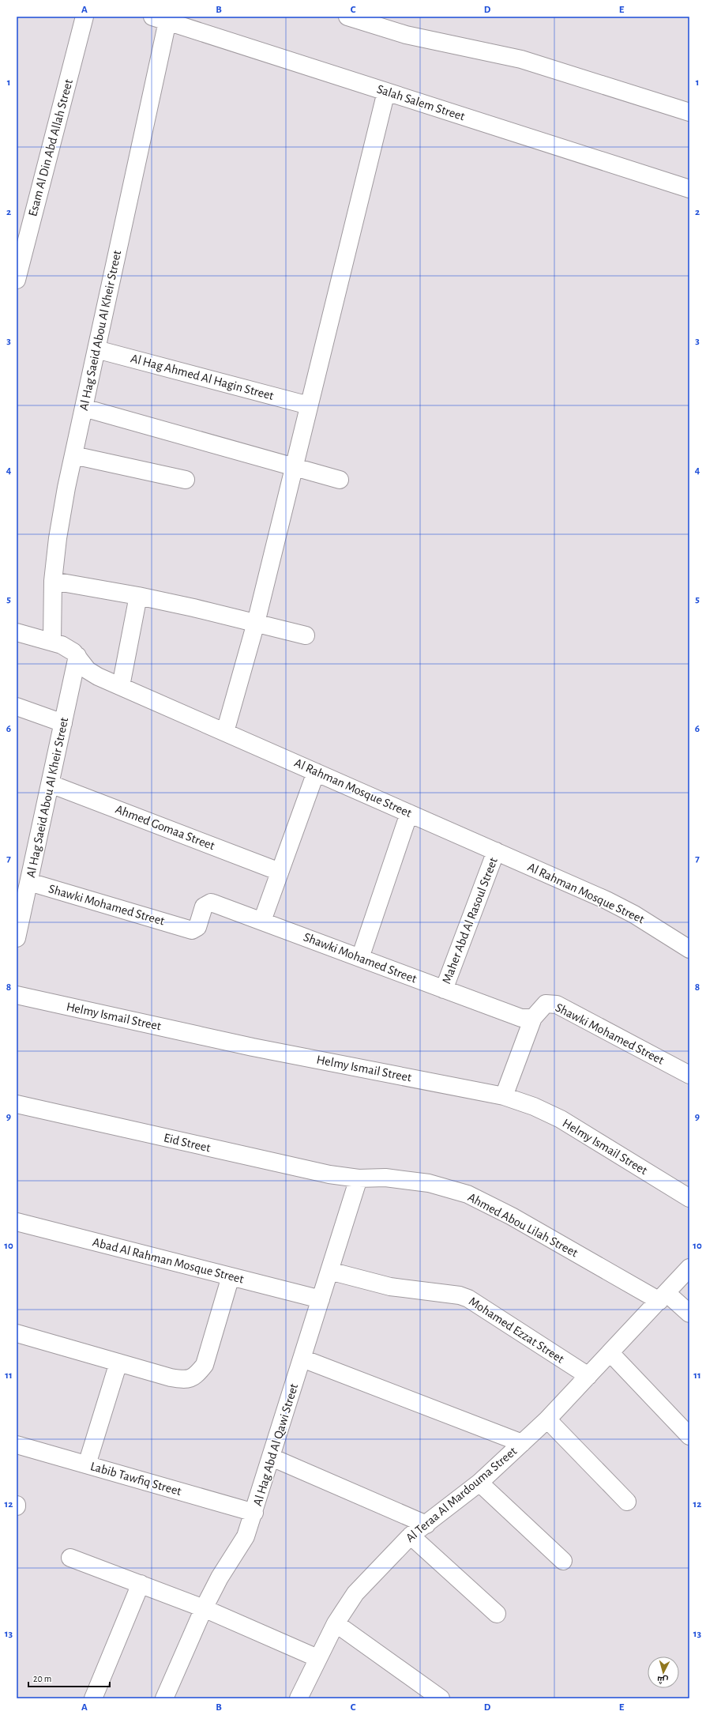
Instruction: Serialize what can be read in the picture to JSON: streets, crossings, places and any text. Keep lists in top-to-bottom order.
{
  "streets": {
    "street": [
      "Salah Salem Street",
      "Esam Al Din Abd Allah Street",
      "Al Hag Saeid Abou Al Kheir Street",
      "Al Hag Ahmed Al Hagin Street",
      "Al Rahman Mosque Street",
      "Ahmed Gomaa Street",
      "Shawki Mohamed Street",
      "Maher Abd Al Rasoul Street",
      "Helmy Ismail Street",
      "Eid Street",
      "Ahmed Abou Lilah Street",
      "Abad Al Rahman Mosque Street",
      "Mohamed Ezzat Street",
      "Al Hag Abd Al Qawi Street",
      "Labib Tawfiq Street",
      "Al Teraa Al Mardouma Street"
    ]
  },
  "crossings": [
    ["Salah Salem Street", "Al Hag Saeid Abou Al Kheir Street"],
    ["Al Hag Saeid Abou Al Kheir Street", "Al Hag Ahmed Al Hagin Street"],
    ["Al Hag Saeid Abou Al Kheir Street", "Al Rahman Mosque Street"],
    ["Al Hag Saeid Abou Al Kheir Street", "Ahmed Gomaa Street"],
    ["Al Hag Saeid Abou Al Kheir Street", "Shawki Mohamed Street"],
    ["Al Rahman Mosque Street", "Maher Abd Al Rasoul Street"],
    ["Shawki Mohamed Street", "Maher Abd Al Rasoul Street"],
    ["Eid Street", "Ahmed Abou Lilah Street"],
    ["Eid Street", "Al Hag Abd Al Qawi Street"],
    ["Ahmed Abou Lilah Street", "Al Hag Abd Al Qawi Street"],
    ["Ahmed Abou Lilah Street", "Al Teraa Al Mardouma Street"],
    ["Abad Al Rahman Mosque Street", "Al Hag Abd Al Qawi Street"],
    ["Mohamed Ezzat Street", "Al Hag Abd Al Qawi Street"],
    ["Mohamed Ezzat Street", "Al Teraa Al Mardouma Street"],
    ["Al Hag Abd Al Qawi Street", "Labib Tawfiq Street"]
  ],
  "scale_bar": "20 m",
  "north": "bottom",
  "grid": {
    "columns": [
      "A",
      "B",
      "C",
      "D",
      "E"
    ],
    "rows": [
      "1",
      "2",
      "3",
      "4",
      "5",
      "6",
      "7",
      "8",
      "9",
      "10",
      "11",
      "12",
      "13"
    ]
  }
}
